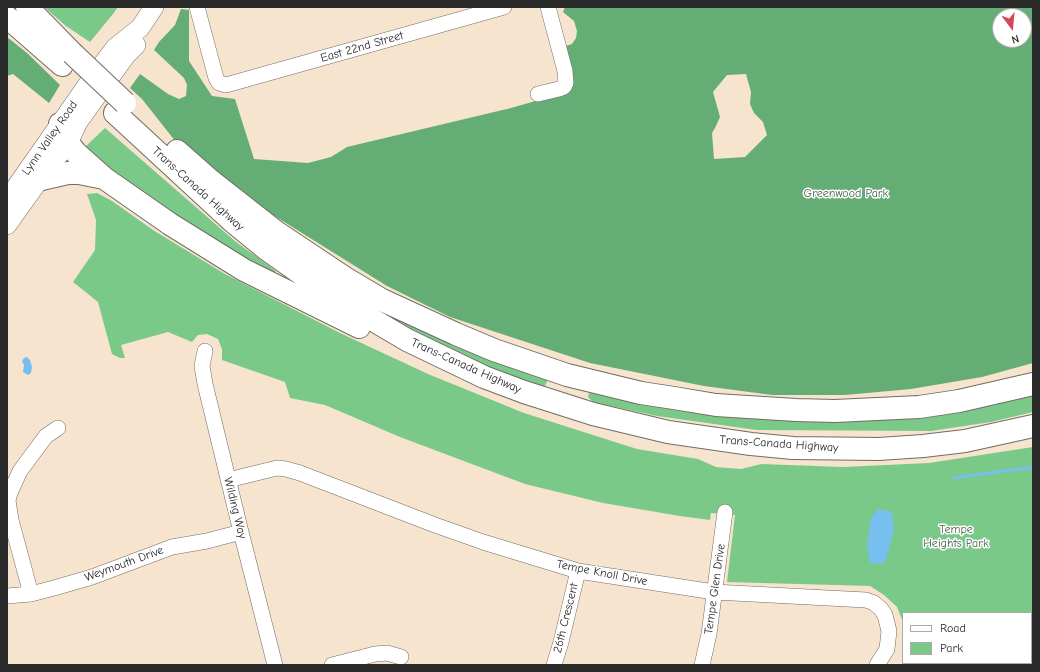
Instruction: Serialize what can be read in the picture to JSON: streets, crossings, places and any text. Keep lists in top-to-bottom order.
{
  "streets": {
    "highway": ["Trans-Canada Highway"],
    "main road": ["Lynn Valley Road"],
    "street": [
      "East 22nd Street",
      "Wilding Way",
      "Weymouth Drive",
      "Tempe Knoll Drive",
      "Tempe Glen Drive",
      "26th Crescent"
    ]
  },
  "crossings": [
    ["Lynn Valley Road", "Trans-Canada Highway"],
    ["Wilding Way", "Weymouth Drive"],
    ["Wilding Way", "Tempe Knoll Drive"],
    ["Tempe Knoll Drive", "Tempe Glen Drive"],
    ["Tempe Knoll Drive", "26th Crescent"]
  ],
  "parks": ["Greenwood Park", "Tempe Heights Park"],
  "legend": ["Road", "Park"],
  "north": "bottom"
}
